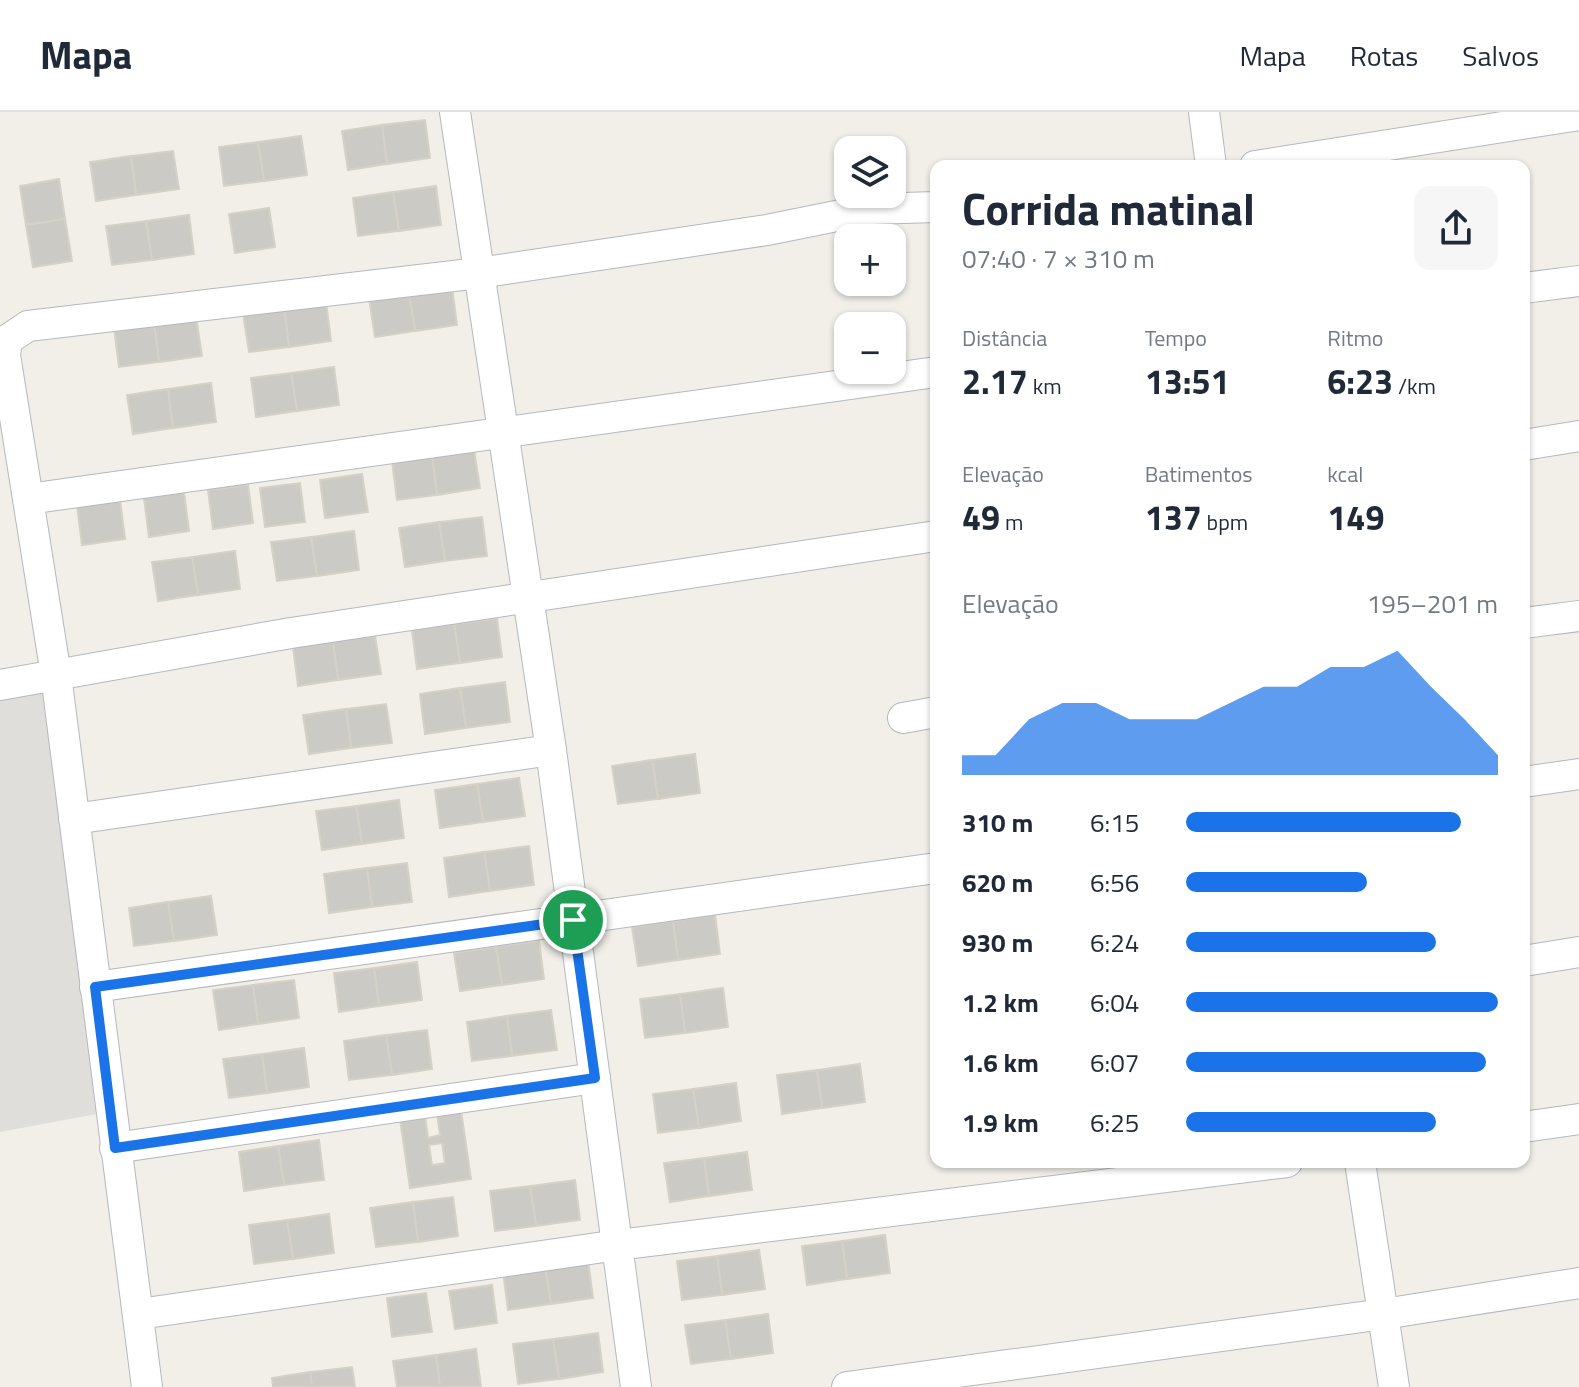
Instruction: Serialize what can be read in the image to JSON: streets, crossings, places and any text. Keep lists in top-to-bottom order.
{
  "page": {
    "header": "Mapa",
    "nav": ["Mapa", "Rotas", "Salvos"],
    "map_buttons": ["+", "−"],
    "heading": ["Corrida matinal", "07:40 · 7 × 310 m"],
    "stats": [
      ["Distância", "2.17 km"],
      ["Tempo", "13:51"],
      ["Ritmo", "6:23 /km"],
      ["Elevação", "49 m"],
      ["Batimentos", "137 bpm"],
      ["kcal", "149"]
    ],
    "chart": ["Elevação", "195–201 m"],
    "list": [
      {
        "name": "310 m",
        "note": "6:15"
      },
      {
        "name": "620 m",
        "note": "6:56"
      },
      {
        "name": "930 m",
        "note": "6:24"
      },
      {
        "name": "1.2 km",
        "note": "6:04"
      },
      {
        "name": "1.6 km",
        "note": "6:07"
      },
      {
        "name": "1.9 km",
        "note": "6:25"
      }
    ]
  }
}
